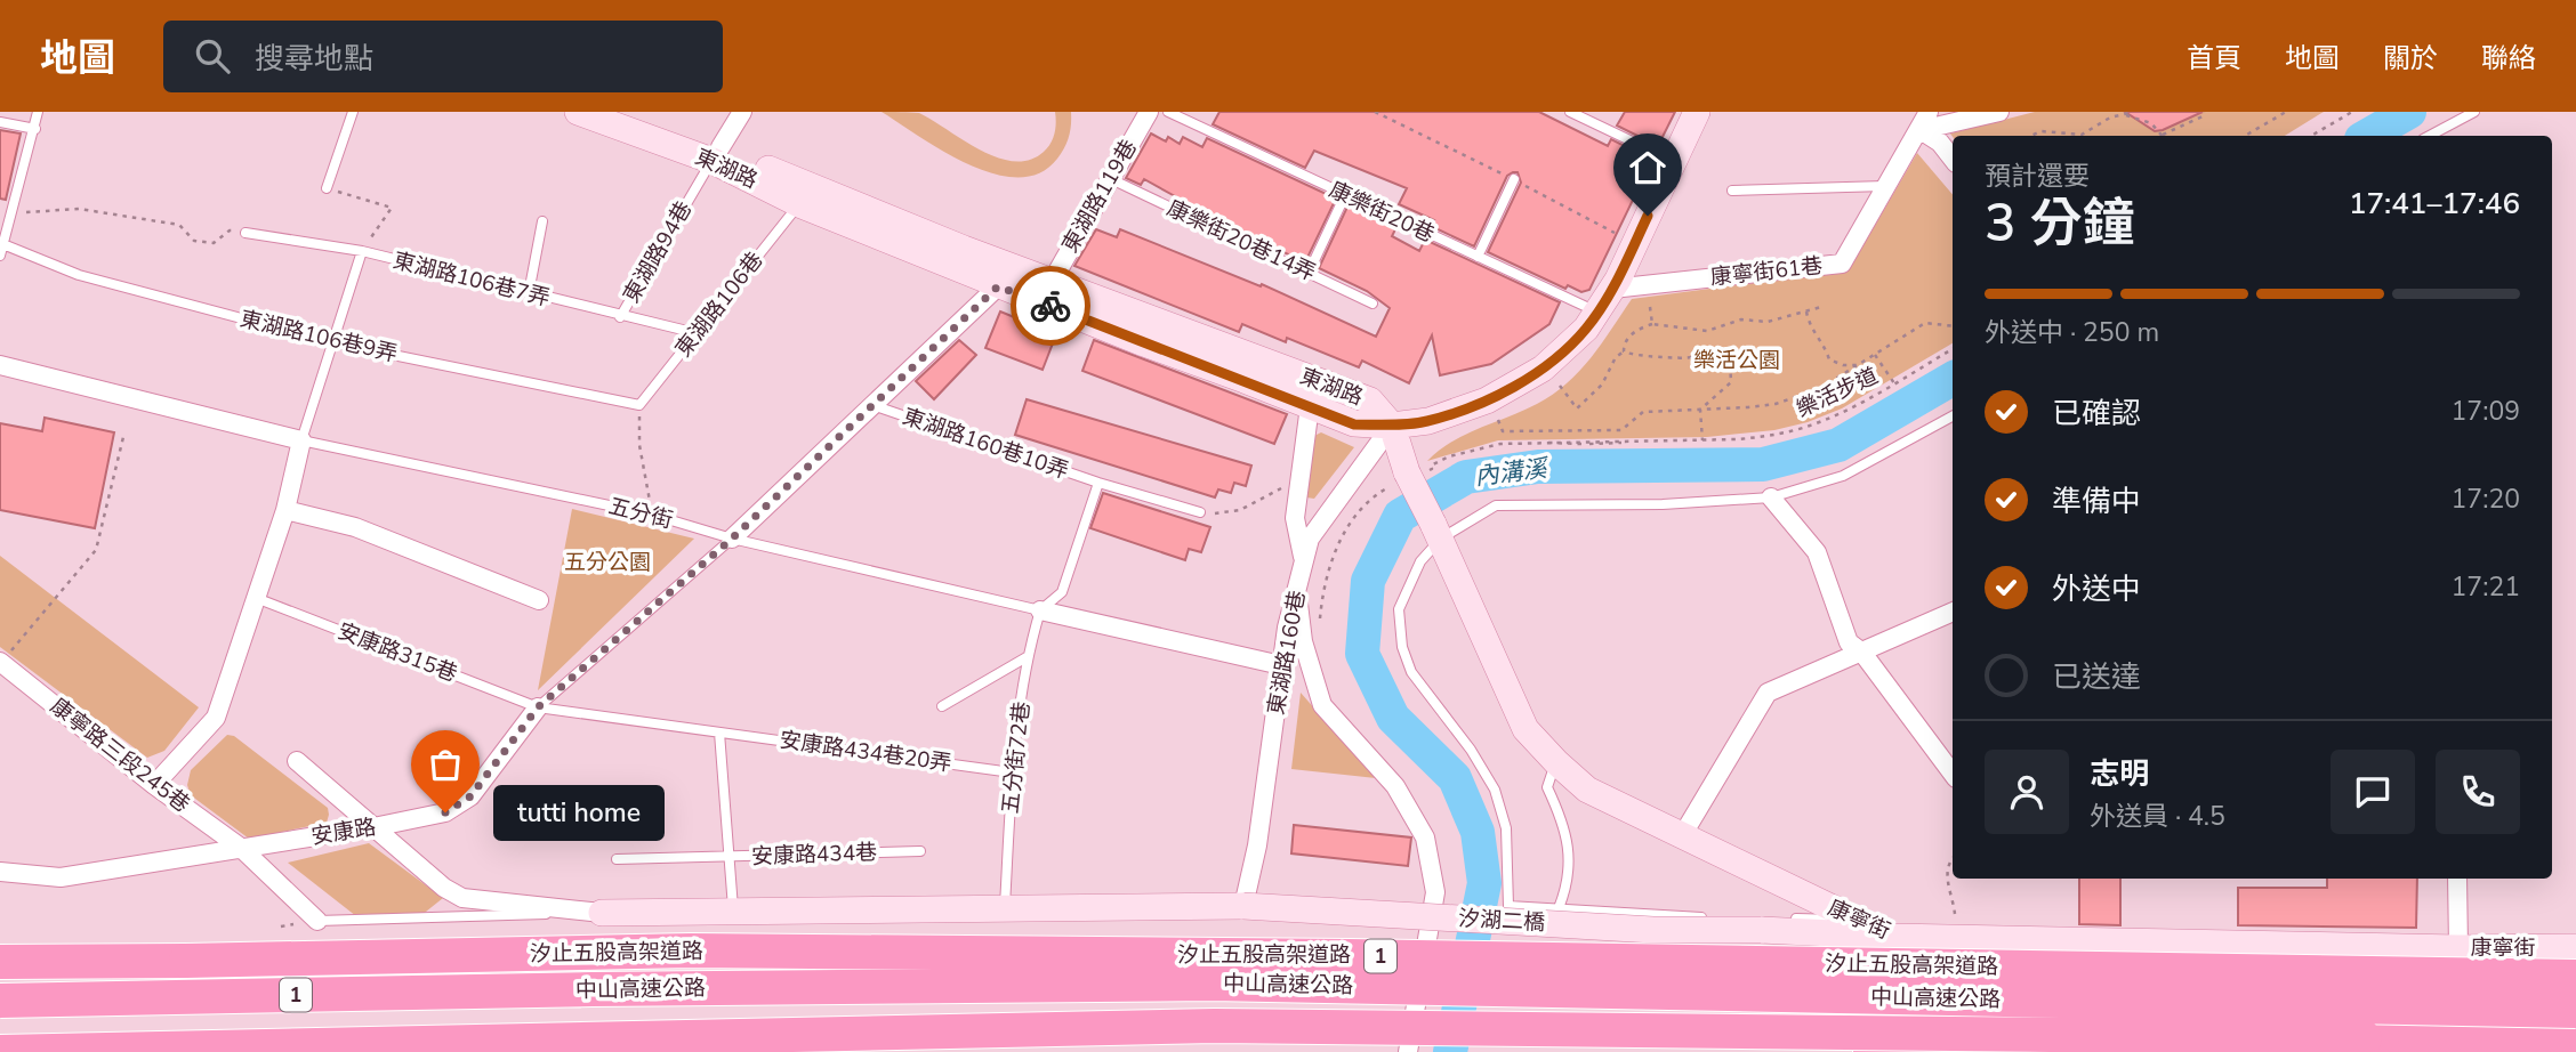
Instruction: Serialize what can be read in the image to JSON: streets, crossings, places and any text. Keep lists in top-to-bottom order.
{
  "streets": {
    "highway": ["汐止五股高架道路", "1", "中山高速公路"],
    "street": [
      "東湖路",
      "東湖路119巷",
      "康寧街61巷",
      "五分街",
      "東湖路160巷",
      "康寧路三段245巷",
      "安康路",
      "康寧街",
      "汐湖二橋"
    ],
    "lane": [
      "康樂街20巷",
      "康樂街20巷14弄",
      "東湖路94巷",
      "東湖路106巷7弄",
      "東湖路106巷",
      "東湖路106巷9弄",
      "東湖路160巷10弄",
      "安康路315巷",
      "安康路434巷20弄",
      "五分街72巷",
      "安康路434巷"
    ],
    "path": ["樂活步道"]
  },
  "crossings": [
    ["東湖路", "東湖路119巷"],
    ["東湖路", "東湖路94巷"],
    ["東湖路", "東湖路106巷"],
    ["東湖路", "東湖路160巷"],
    ["東湖路", "安康路"],
    ["東湖路", "康寧街"],
    ["東湖路119巷", "康樂街20巷14弄"],
    ["東湖路94巷", "東湖路106巷7弄"],
    ["東湖路106巷7弄", "東湖路106巷"],
    ["東湖路106巷", "東湖路106巷9弄"],
    ["東湖路160巷10弄", "五分街"],
    ["東湖路160巷10弄", "五分街72巷"],
    ["東湖路160巷10弄", "安康路"],
    ["五分街", "東湖路160巷"],
    ["五分街", "五分街72巷"],
    ["五分街", "安康路"],
    ["安康路315巷", "安康路"],
    ["東湖路160巷", "康寧街"],
    ["東湖路160巷", "汐湖二橋"],
    ["安康路434巷20弄", "五分街72巷"],
    ["安康路434巷20弄", "安康路434巷"],
    ["康寧路三段245巷", "安康路"],
    ["五分街72巷", "汐湖二橋"],
    ["康寧街", "汐湖二橋"]
  ],
  "water": ["內溝溪"],
  "parks": ["樂活公園", "五分公園"],
  "places": ["tutti home"],
  "page": {
    "header": "地圖",
    "search": "搜尋地點",
    "nav": [
      "首頁",
      "地圖",
      "關於",
      "聯絡"
    ],
    "heading": ["3 分鐘", "預計還要", "17:41–17:46"],
    "panel": ["志明", "外送員 · 4.5"],
    "bar": "外送中 · 250 m",
    "list": [
      ["已確認", "17:09"],
      ["準備中", "17:20"],
      ["外送中", "17:21"],
      "已送達"
    ],
    "bubble": "tutti home"
  }
}
